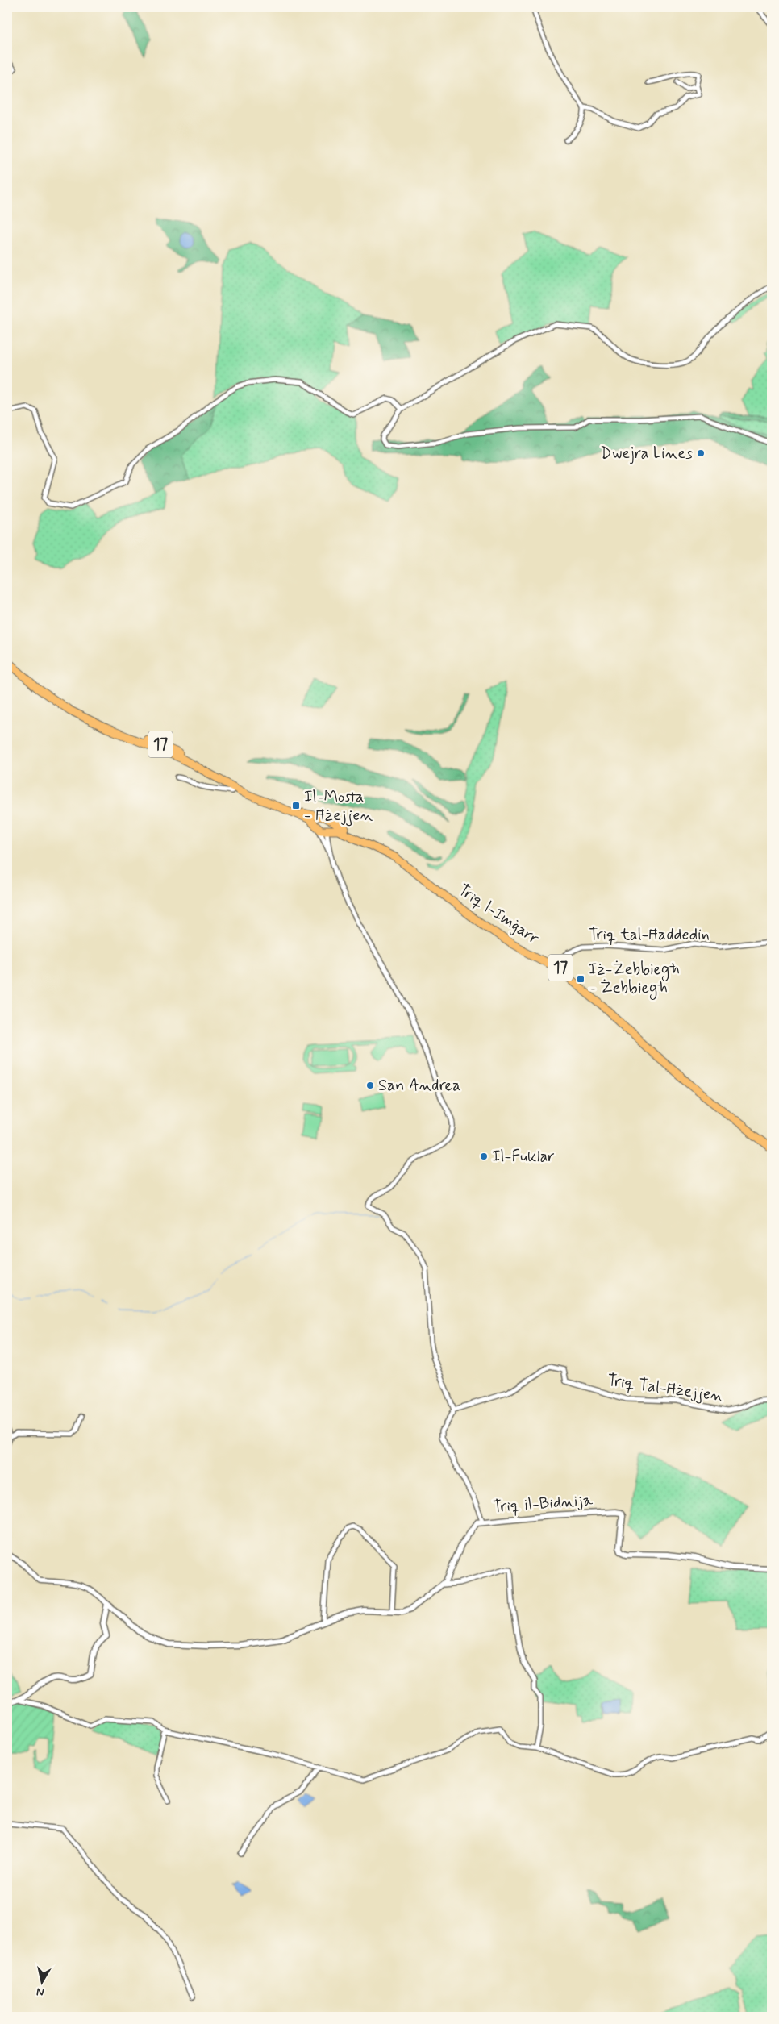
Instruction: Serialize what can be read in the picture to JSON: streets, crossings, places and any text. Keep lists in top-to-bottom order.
{
  "streets": {
    "main road": ["17", "Triq l-Imġarr"],
    "street": ["Triq tal-Ħaddedin", "Triq Tal-Ħżejjen", "Triq il-Bidnija"]
  },
  "crossings": [
    ["Triq l-Imġarr", "Triq tal-Ħaddedin"]
  ],
  "places": {
    "other": ["Dwejra Lines", "San Andrea", "Il-Fuklar"],
    "transit": ["Il-Mosta - Ħżejjen", "Iż-Żebbiegħ - Żebbiegħ"]
  },
  "north": "bottom"
}
